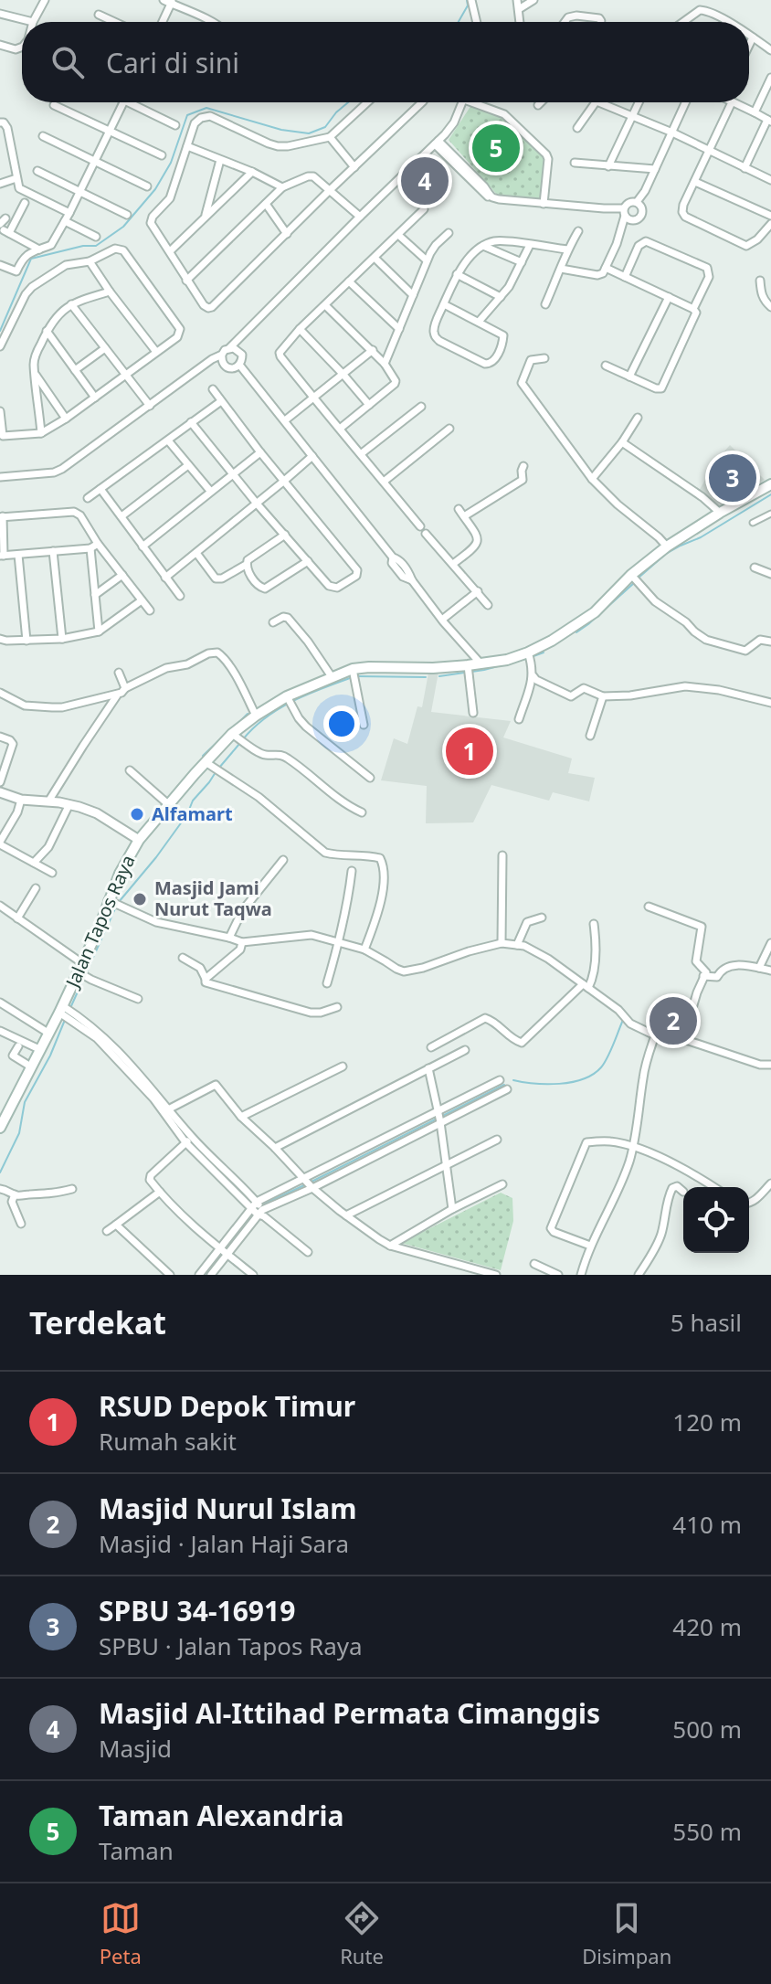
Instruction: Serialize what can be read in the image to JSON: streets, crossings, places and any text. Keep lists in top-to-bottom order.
{
  "streets": {
    "main road": ["Jalan Tapos Raya"]
  },
  "places": ["Alfamart", "Masjid Jami Nurut Taqwa"],
  "page": {
    "search": "Cari di sini",
    "pins": [
      "5",
      "4",
      "3",
      "1",
      "2"
    ],
    "heading": ["Terdekat", "5 hasil"],
    "list": [
      {
        "mark": "1",
        "name": "RSUD Depok Timur",
        "note": "Rumah sakit",
        "value": "120 m"
      },
      {
        "mark": "2",
        "name": "Masjid Nurul Islam",
        "note": "Masjid · Jalan Haji Sara",
        "value": "410 m"
      },
      {
        "mark": "3",
        "name": "SPBU 34-16919",
        "note": "SPBU · Jalan Tapos Raya",
        "value": "420 m"
      },
      {
        "mark": "4",
        "name": "Masjid Al-Ittihad Permata Cimanggis",
        "note": "Masjid",
        "value": "500 m"
      },
      {
        "mark": "5",
        "name": "Taman Alexandria",
        "note": "Taman",
        "value": "550 m"
      }
    ],
    "nav": ["Peta", "Rute", "Disimpan"]
  }
}
